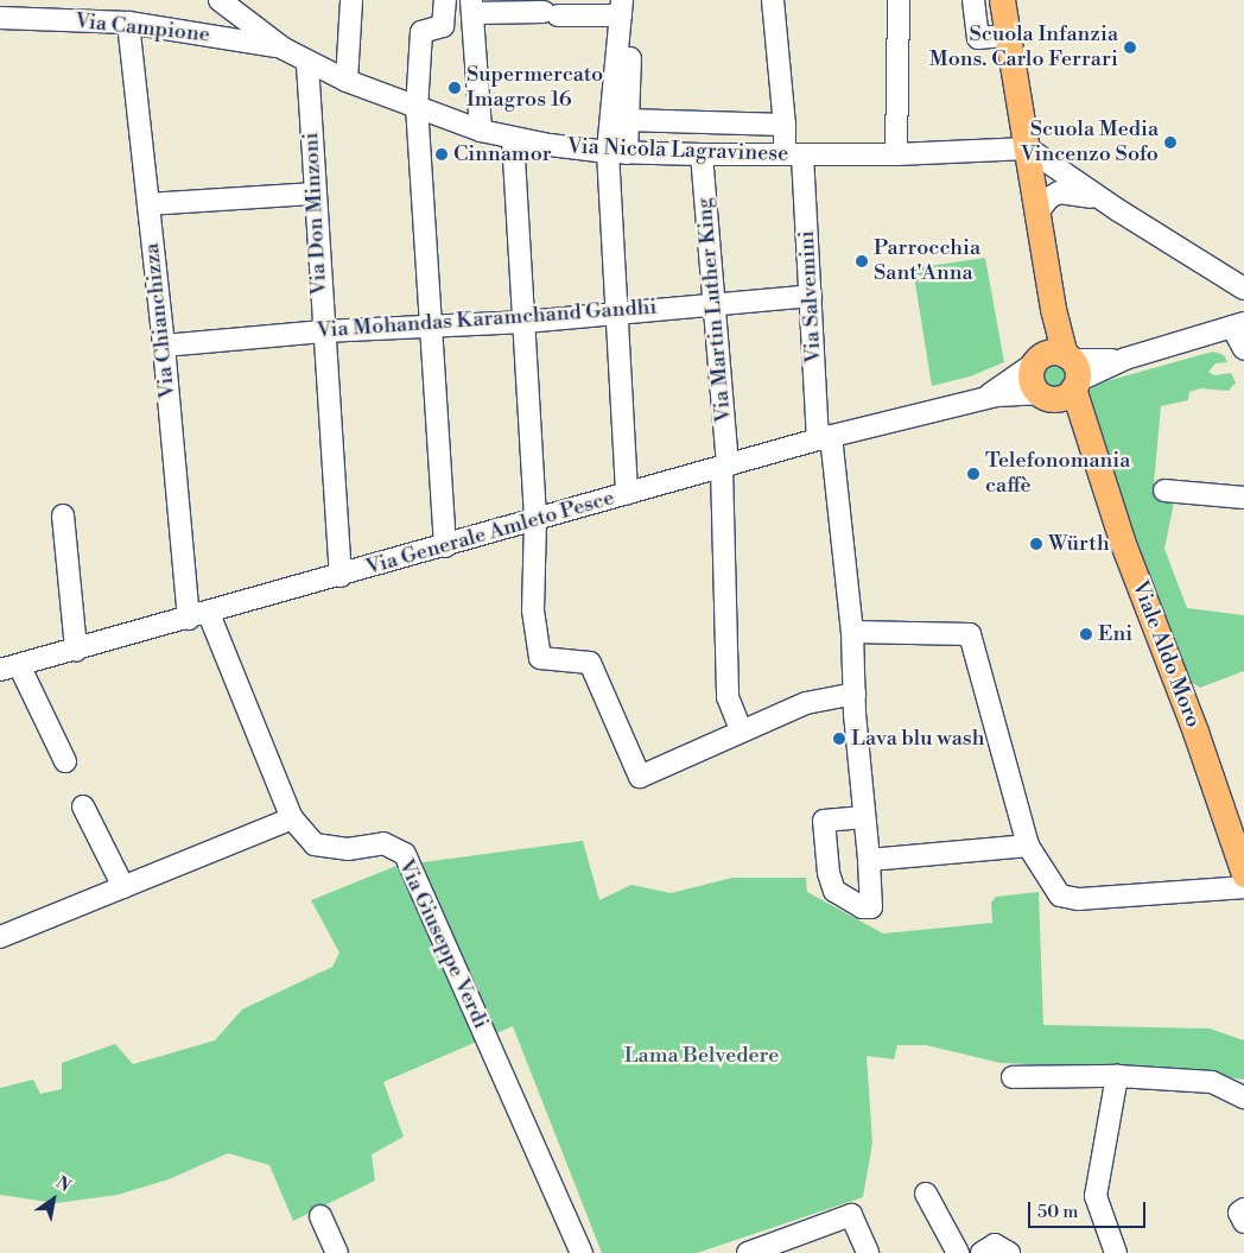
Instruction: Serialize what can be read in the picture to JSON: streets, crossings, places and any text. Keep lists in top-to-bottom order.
{
  "streets": {
    "main road": ["Viale Aldo Moro"],
    "street": [
      "Via Campione",
      "Via Nicola Lagravinese",
      "Via Don Minzoni",
      "Via Salvemini",
      "Via Martin Luther King",
      "Via Mohandas Karamchand Gandhi",
      "Via Chianchizza",
      "Via Generale Amleto Pesce",
      "Via Giuseppe Verdi"
    ]
  },
  "crossings": [
    ["Via Campione", "Via Nicola Lagravinese"],
    ["Via Campione", "Via Chianchizza"],
    ["Via Nicola Lagravinese", "Via Don Minzoni"],
    ["Via Nicola Lagravinese", "Via Salvemini"],
    ["Via Nicola Lagravinese", "Via Martin Luther King"],
    ["Via Nicola Lagravinese", "Viale Aldo Moro"],
    ["Via Don Minzoni", "Via Mohandas Karamchand Gandhi"],
    ["Via Don Minzoni", "Via Generale Amleto Pesce"],
    ["Via Salvemini", "Via Mohandas Karamchand Gandhi"],
    ["Via Salvemini", "Via Generale Amleto Pesce"],
    ["Via Martin Luther King", "Via Mohandas Karamchand Gandhi"],
    ["Via Martin Luther King", "Via Generale Amleto Pesce"],
    ["Via Mohandas Karamchand Gandhi", "Via Chianchizza"],
    ["Via Chianchizza", "Via Generale Amleto Pesce"],
    ["Via Chianchizza", "Via Giuseppe Verdi"],
    ["Via Generale Amleto Pesce", "Viale Aldo Moro"],
    ["Via Generale Amleto Pesce", "Via Giuseppe Verdi"]
  ],
  "parks": ["Lama Belvedere"],
  "places": [
    "Scuola Infanzia Mons. Carlo Ferrari",
    "Supermercato Imagros 16",
    "Scuola Media Vincenzo Sofo",
    "Cinnamor",
    "Parrocchia Sant'Anna",
    "Telefonomania caffè",
    "Würth",
    "Eni",
    "Lava blu wash"
  ],
  "scale_bar": "50 m",
  "north": "top right"
}
